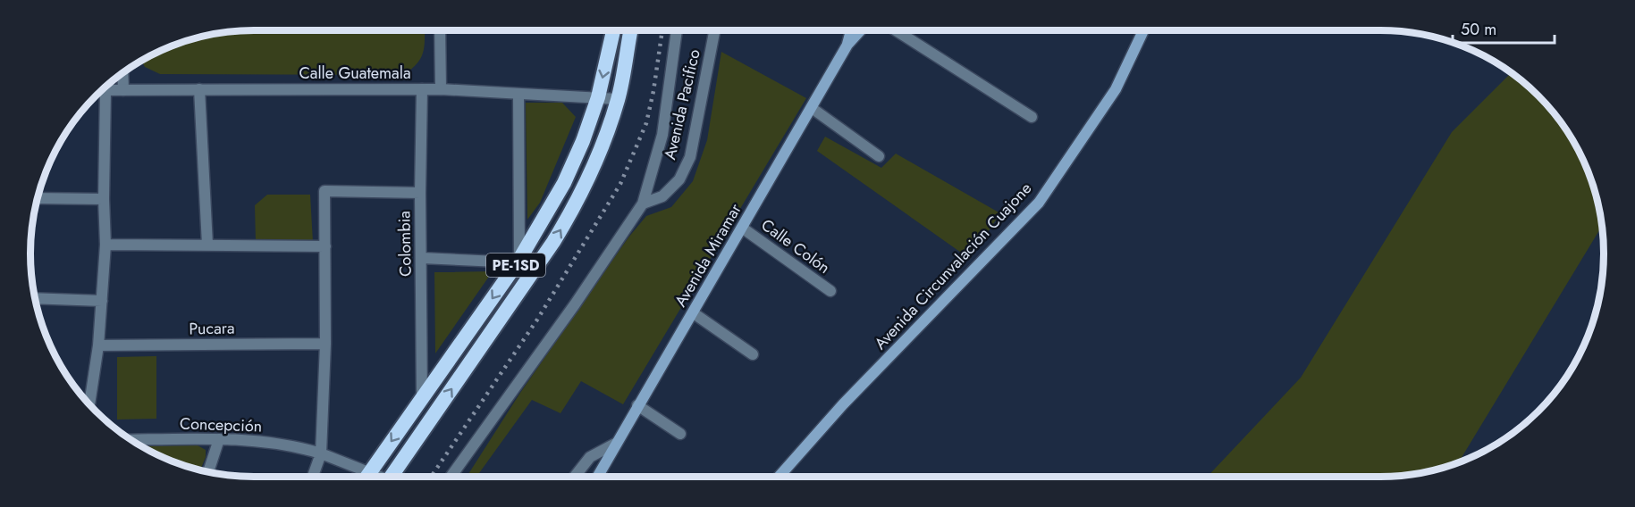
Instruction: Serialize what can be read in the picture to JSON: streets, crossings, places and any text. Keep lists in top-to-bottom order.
{
  "streets": {
    "highway": ["PE-1SD"],
    "main road": ["Avenida Miramar", "Avenida Circunvalación Cuajone"],
    "street": [
      "Calle Guatemala",
      "Avenida Pacifico",
      "Colombia",
      "Calle Colón",
      "Pucara",
      "Concepción"
    ]
  },
  "crossings": [
    ["Calle Guatemala", "Colombia"],
    ["Calle Guatemala", "PE-1SD"],
    ["Colombia", "PE-1SD"],
    ["Calle Colón", "Avenida Miramar"]
  ],
  "scale_bar": "50 m"
}
